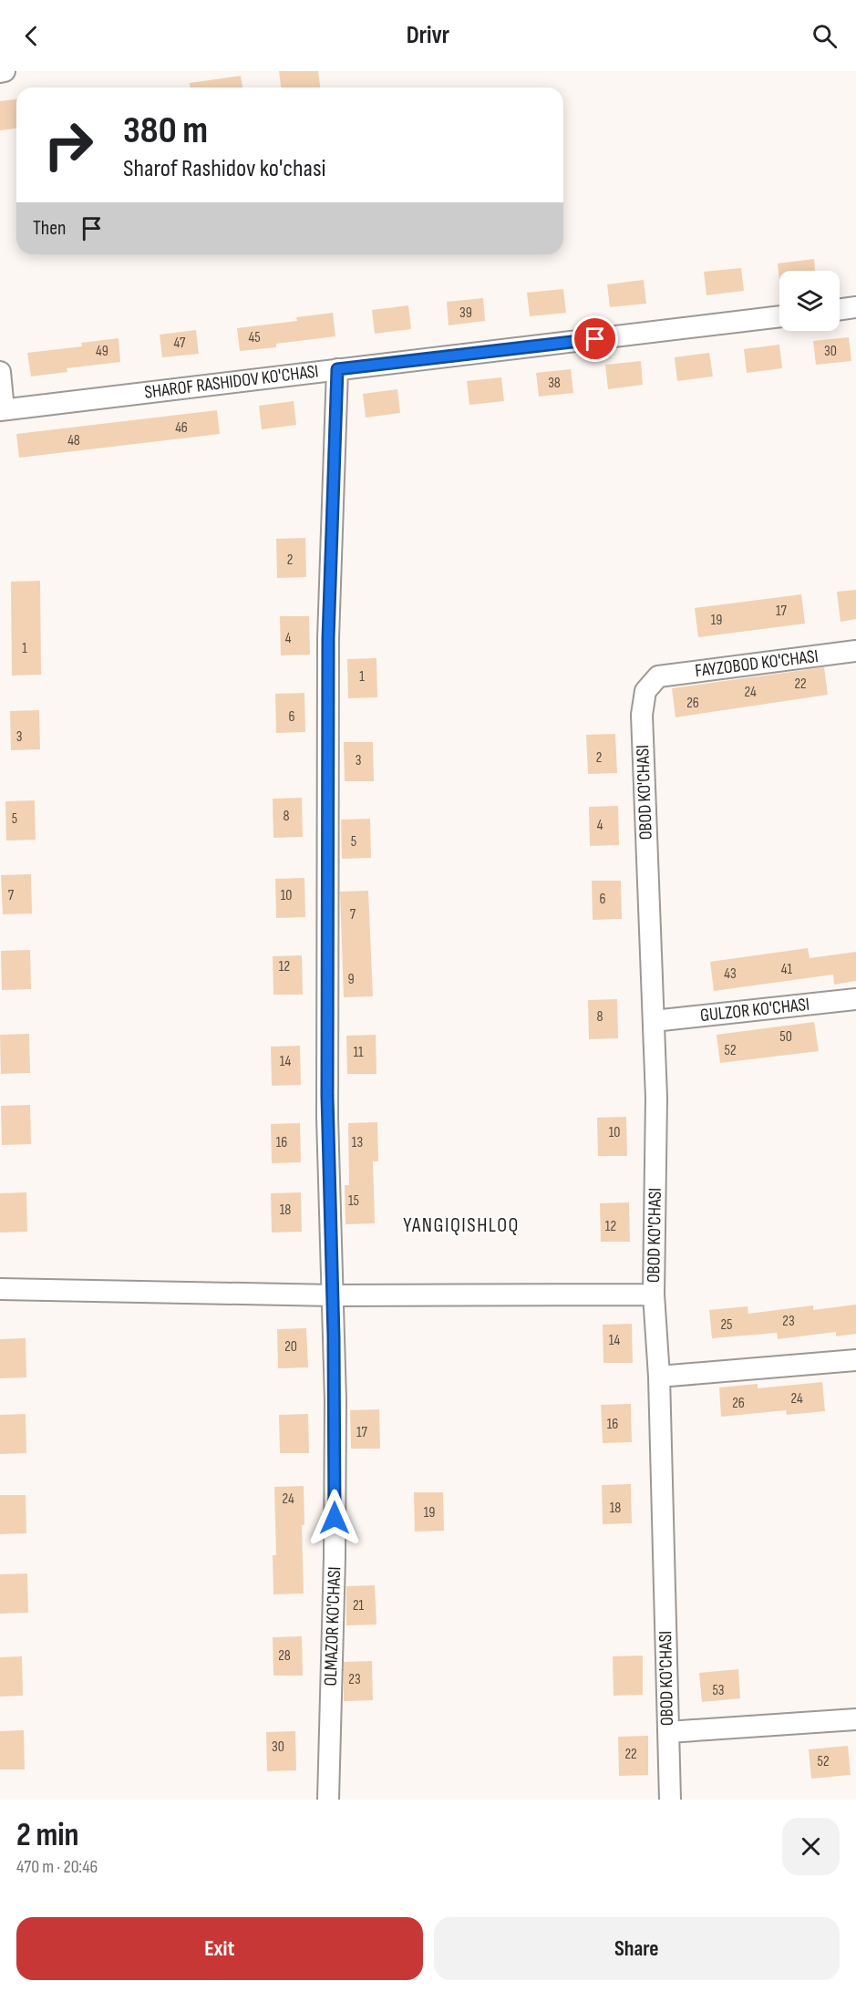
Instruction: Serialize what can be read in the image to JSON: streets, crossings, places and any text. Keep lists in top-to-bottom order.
{
  "streets": {
    "street": [
      "SHAROF RASHIDOV KO'CHASI",
      "FAYZOBOD KO'CHASI",
      "OBOD KO'CHASI",
      "GULZOR KO'CHASI",
      "OLMAZOR KO'CHASI"
    ]
  },
  "crossings": [
    ["SHAROF RASHIDOV KO'CHASI", "OLMAZOR KO'CHASI"],
    ["FAYZOBOD KO'CHASI", "OBOD KO'CHASI"],
    ["OBOD KO'CHASI", "GULZOR KO'CHASI"]
  ],
  "districts": ["YANGIQISHLOQ"],
  "house_numbers": [
    "39",
    "45",
    "47",
    "49",
    "30",
    "38",
    "46",
    "48",
    "2",
    "17",
    "19",
    "4",
    "1",
    "1",
    "22",
    "24",
    "26",
    "6",
    "3",
    "2",
    "3",
    "8",
    "5",
    "4",
    "5",
    "7",
    "10",
    "6",
    "7",
    "12",
    "41",
    "43",
    "9",
    "8",
    "50",
    "52",
    "11",
    "14",
    "10",
    "16",
    "13",
    "15",
    "18",
    "12",
    "23",
    "25",
    "14",
    "20",
    "24",
    "26",
    "16",
    "17",
    "24",
    "18",
    "19",
    "21",
    "28",
    "23",
    "53",
    "30",
    "22",
    "52"
  ],
  "page": {
    "header": "Drivr",
    "turn": ["380 m", "Sharof Rashidov ko'chasi"],
    "then": "Then",
    "heading": ["2 min", "470 m · 20:46"],
    "buttons": ["Exit", "Share"]
  }
}
